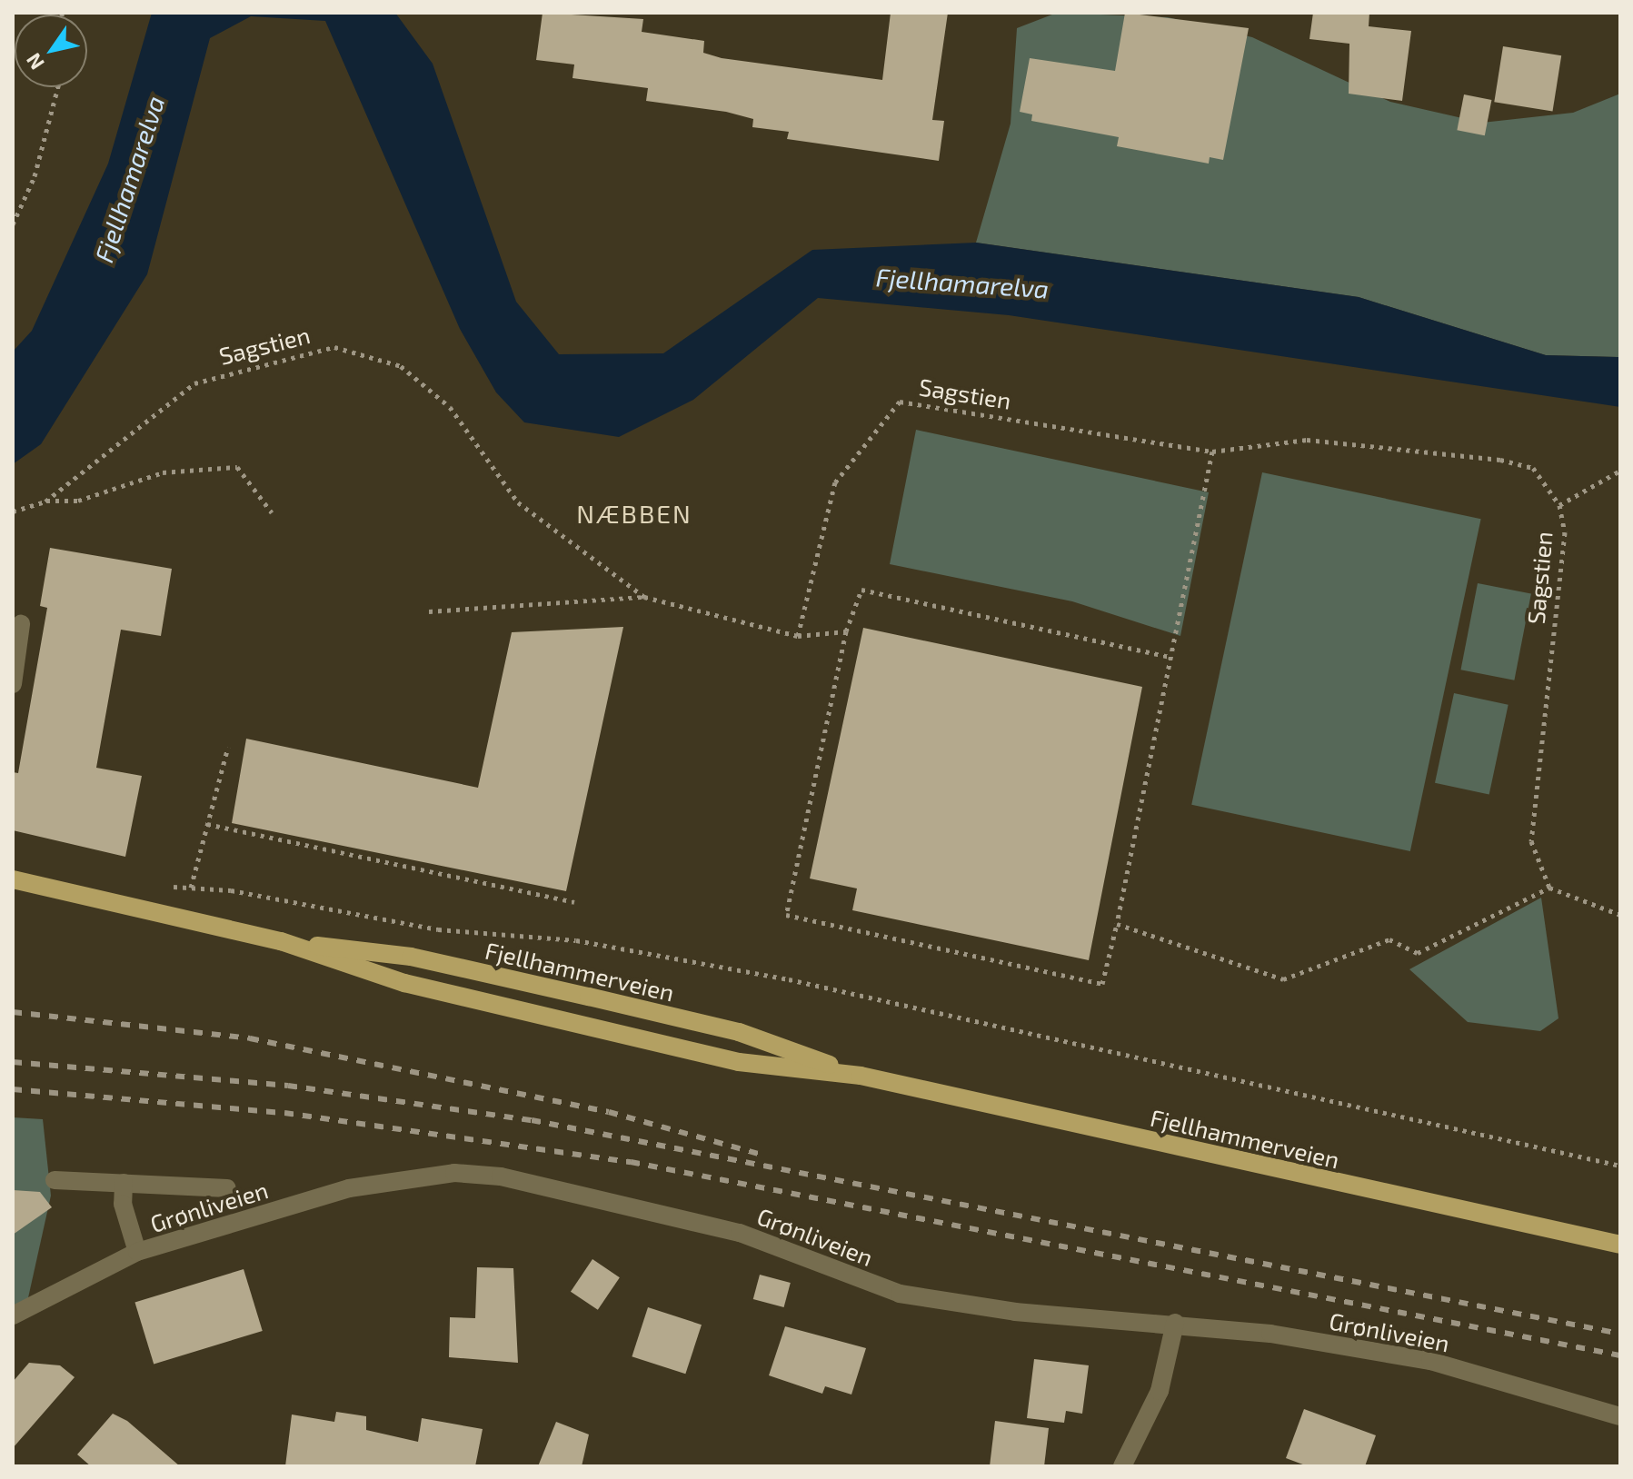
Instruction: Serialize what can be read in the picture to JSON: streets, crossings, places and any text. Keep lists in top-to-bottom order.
{
  "streets": {
    "main road": ["Fjellhammerveien"],
    "street": ["Grønliveien"],
    "path": ["Sagstien"]
  },
  "districts": ["NÆBBEN"],
  "water": ["Fjellhamarelva"],
  "north": "bottom left"
}
